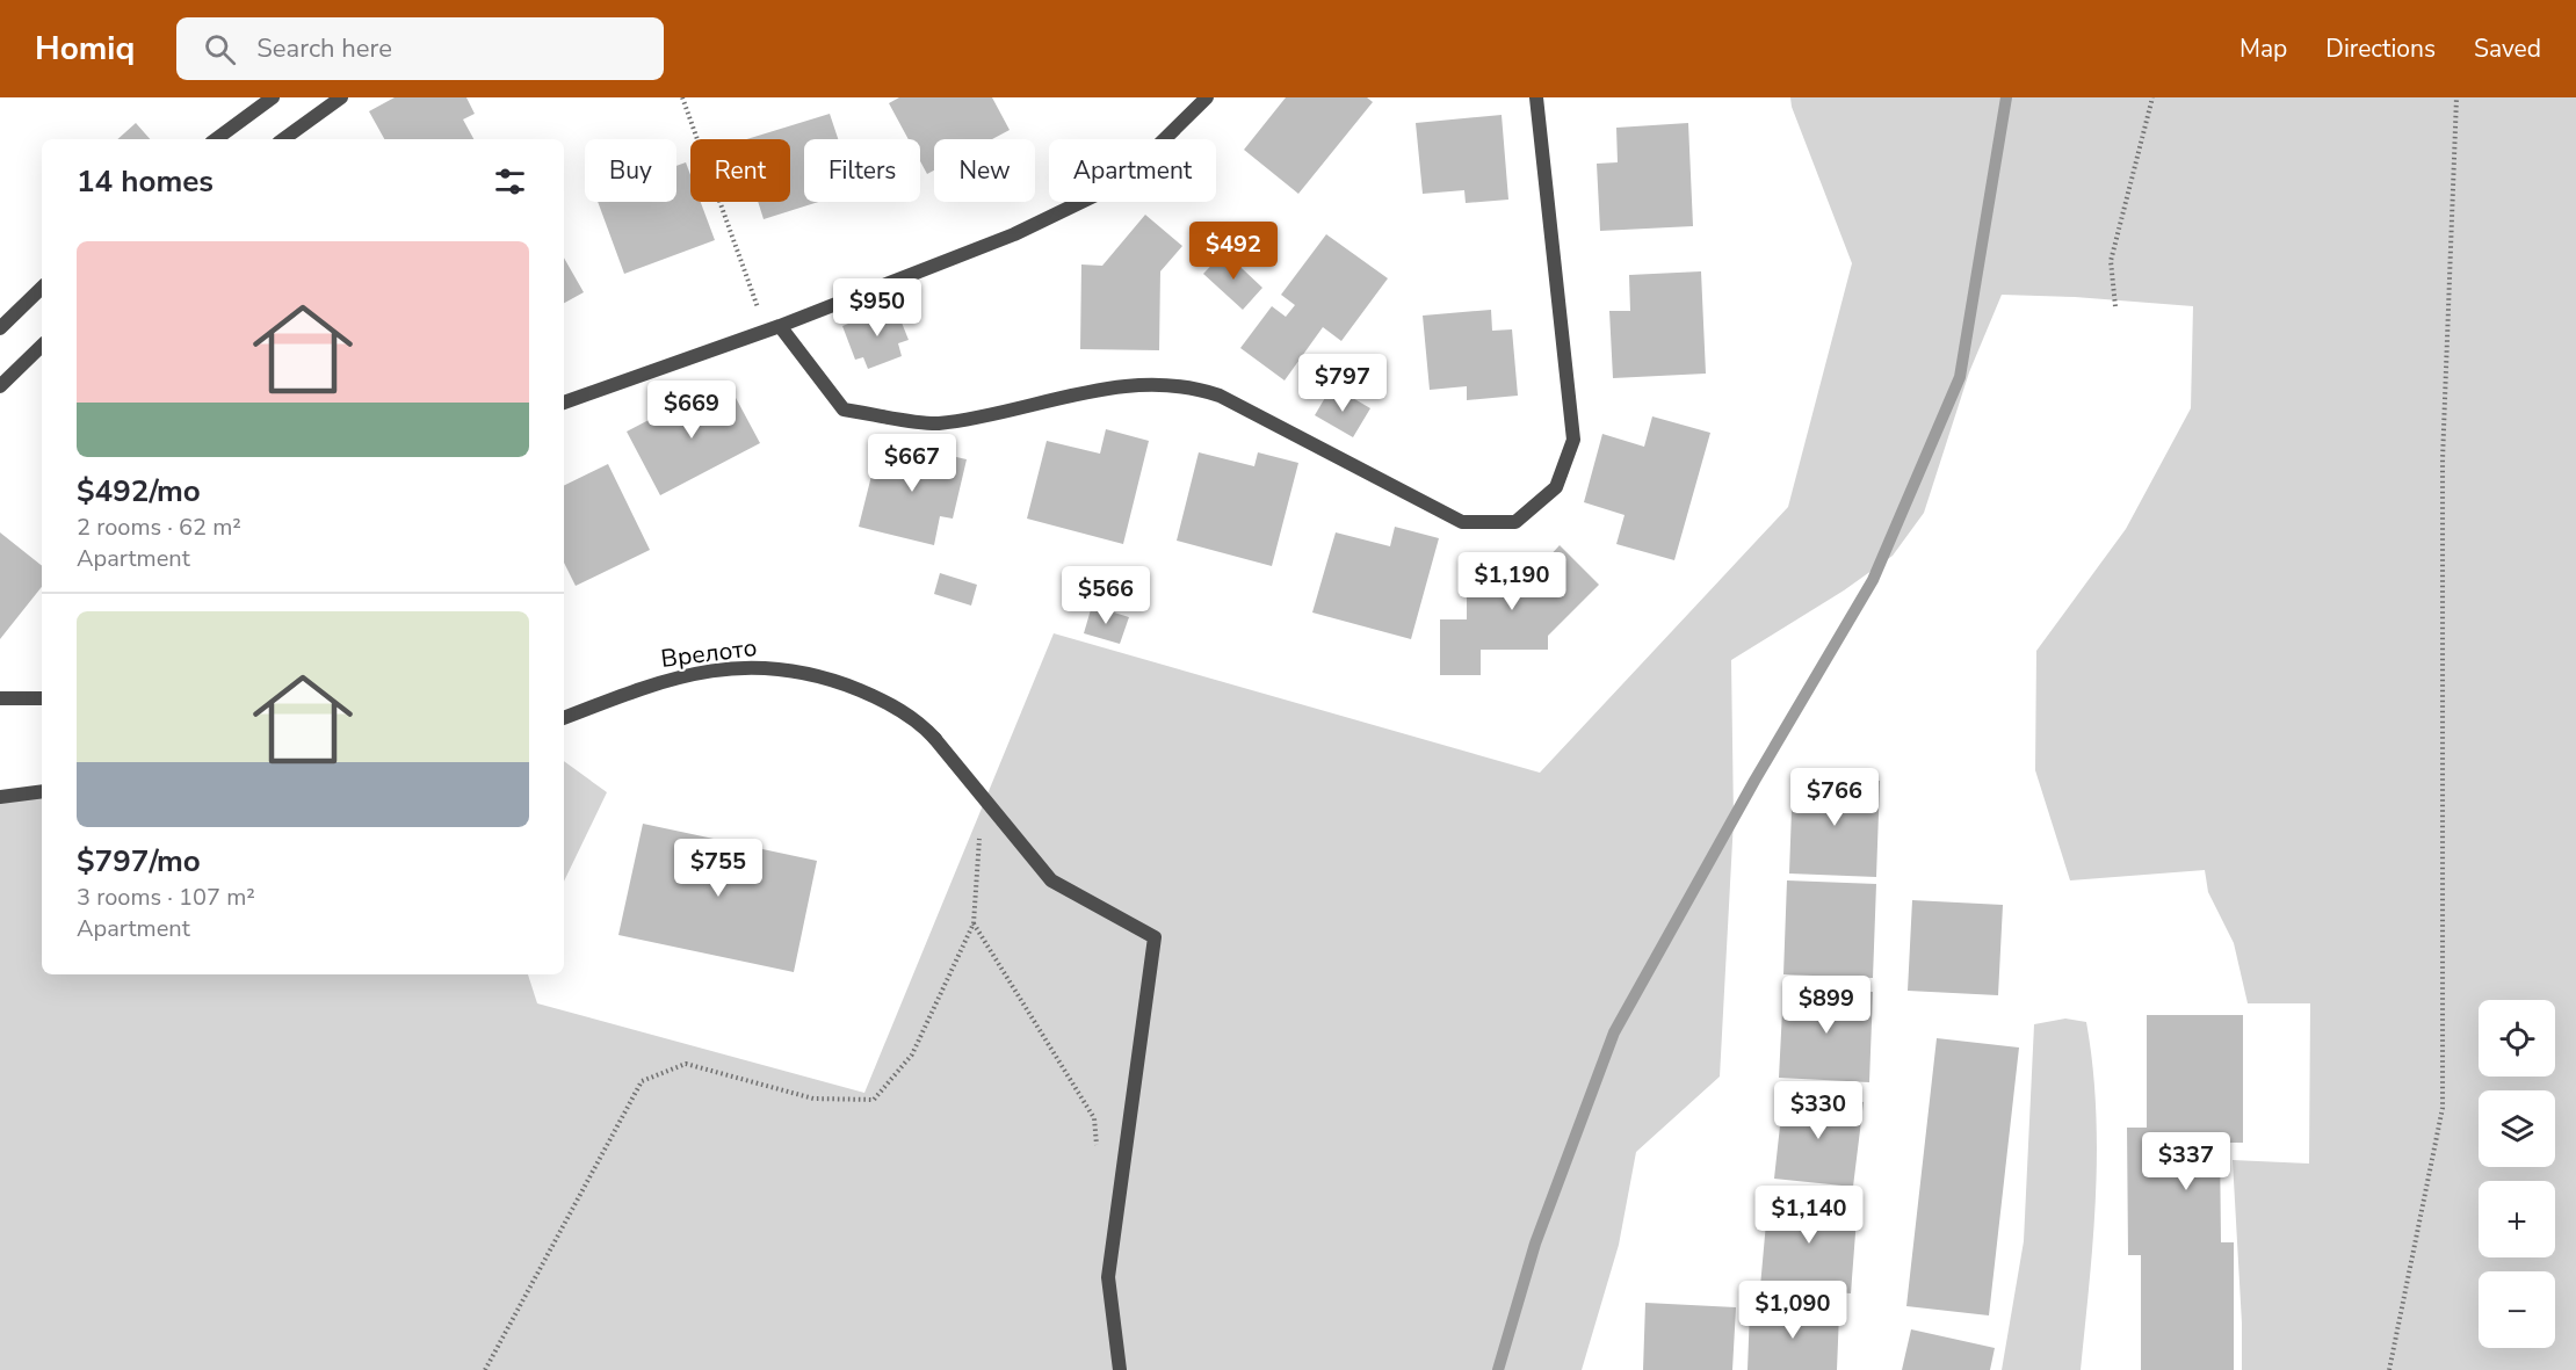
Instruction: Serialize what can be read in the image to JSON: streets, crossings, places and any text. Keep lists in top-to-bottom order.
{
  "streets": {
    "street": ["Врелото"]
  },
  "page": {
    "header": "Homiq",
    "search": "Search here",
    "nav": ["Map", "Directions", "Saved"],
    "chip": [
      "Buy",
      "Rent",
      "Filters",
      "New",
      "Apartment"
    ],
    "heading": "14 homes",
    "price": [
      "$492",
      "$950",
      "$797",
      "$669",
      "$667",
      "$1,190",
      "$566",
      "$766",
      "$755",
      "$899",
      "$330",
      "$337",
      "$1,140",
      "$1,090"
    ],
    "list": [
      {
        "name": "$492/mo",
        "note": "2 rooms · 62 m² · Apartment"
      },
      {
        "name": "$797/mo",
        "note": "3 rooms · 107 m² · Apartment"
      }
    ],
    "map_buttons": ["+", "−"]
  }
}
